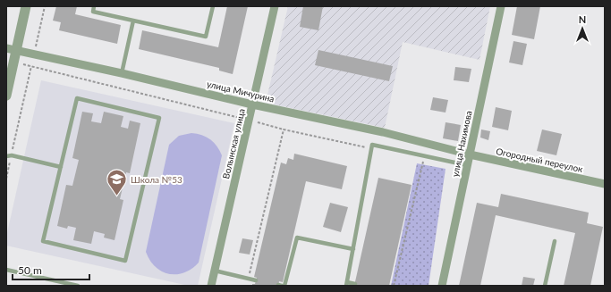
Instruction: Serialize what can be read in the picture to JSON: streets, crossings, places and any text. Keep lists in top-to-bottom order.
{
  "streets": {
    "street": [
      "улица Мичурина",
      "Волынская улица",
      "улица Нахимова",
      "Огородный переулок"
    ]
  },
  "crossings": [
    ["улица Мичурина", "Волынская улица"],
    ["улица Мичурина", "улица Нахимова"],
    ["улица Мичурина", "Огородный переулок"],
    ["улица Нахимова", "Огородный переулок"]
  ],
  "places": {
    "school or university": ["Школа №53"]
  },
  "scale_bar": "50 m",
  "north": "top"
}
